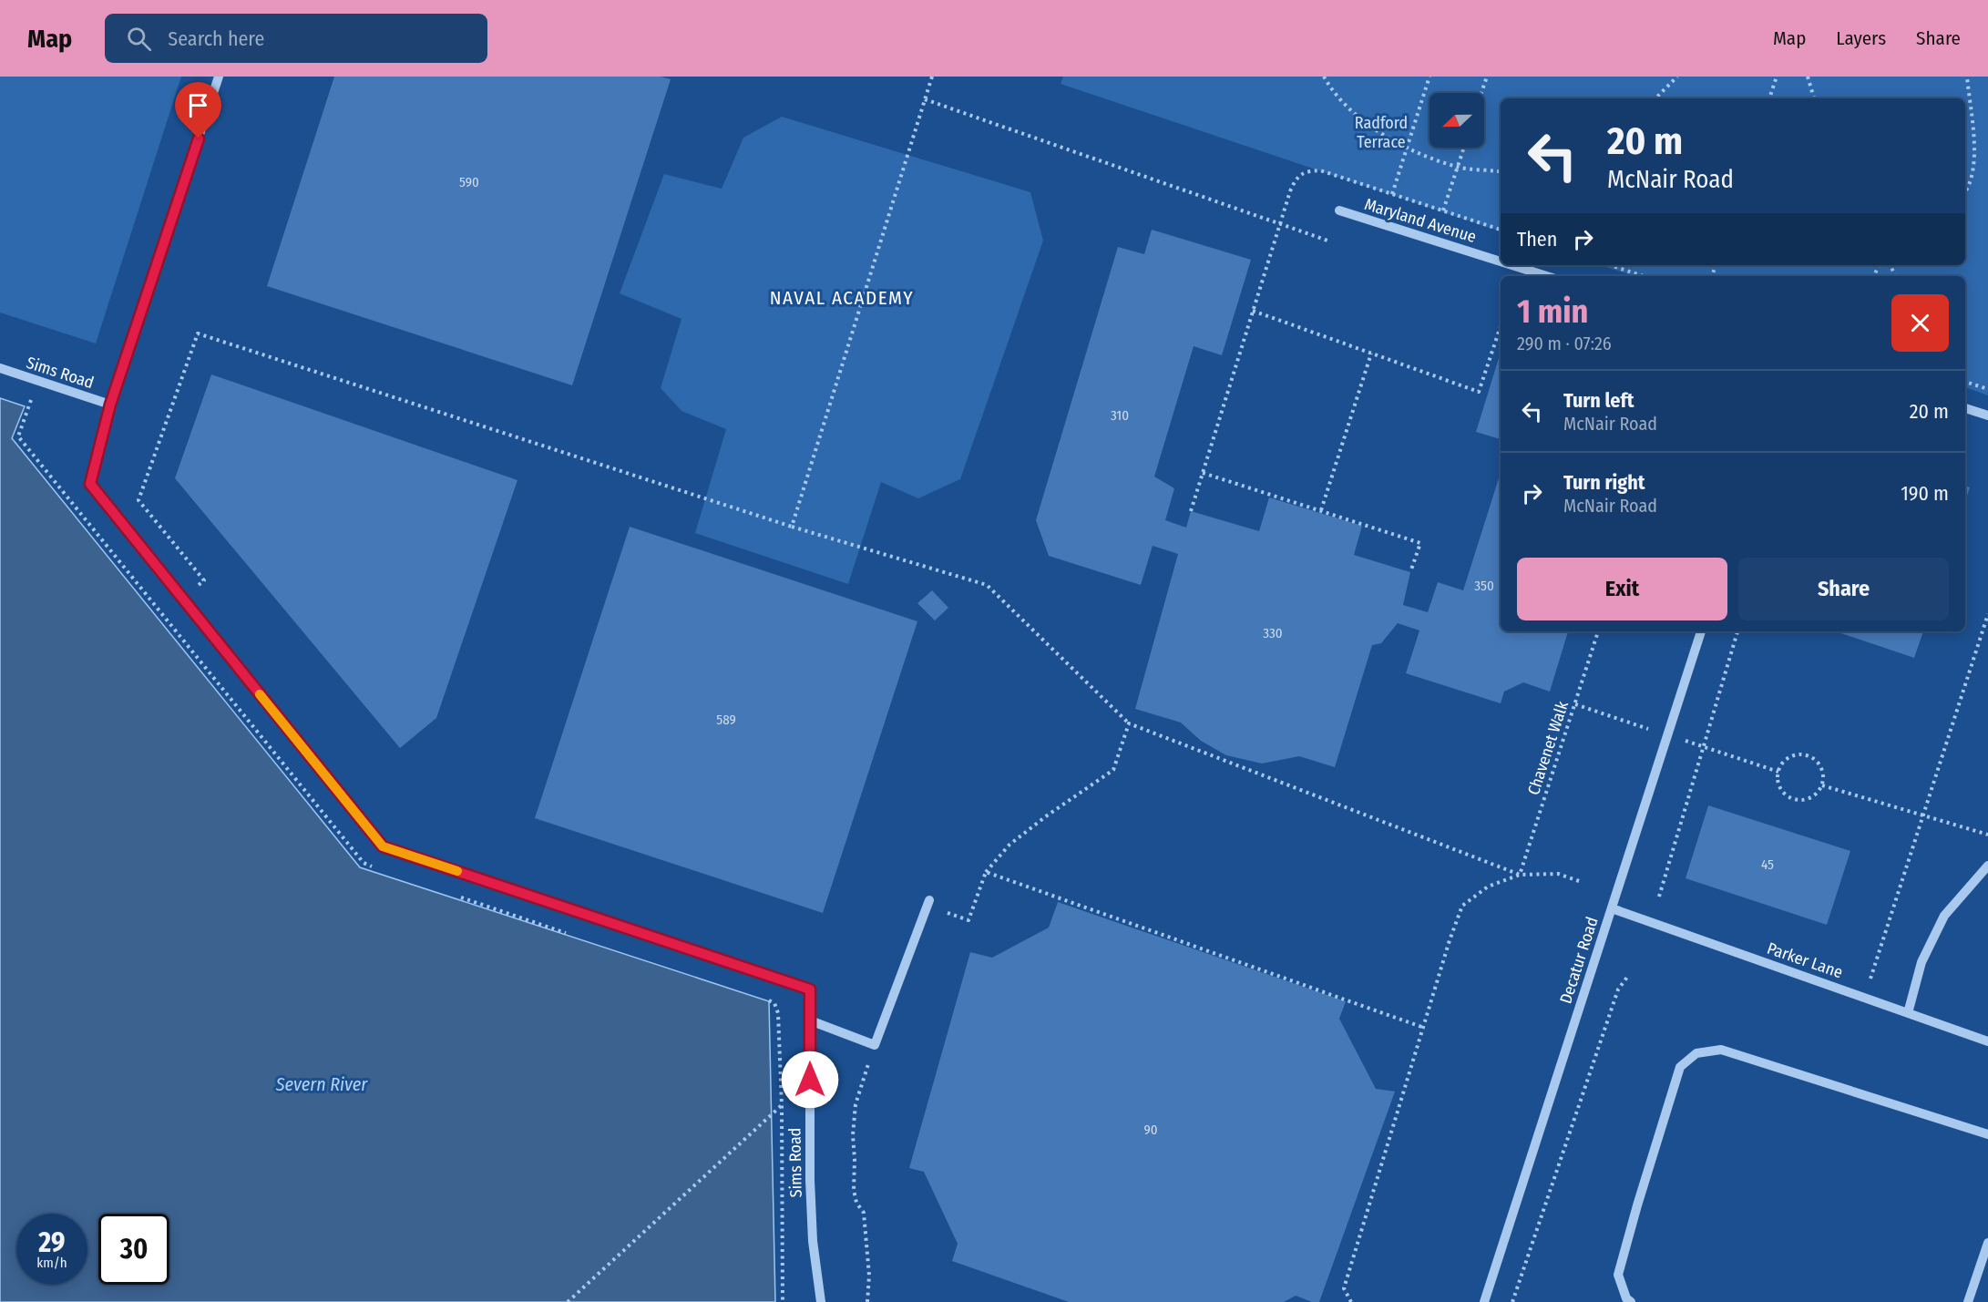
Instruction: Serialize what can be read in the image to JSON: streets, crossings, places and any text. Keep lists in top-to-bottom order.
{
  "streets": {
    "street": [
      "Maryland Avenue",
      "Sims Road",
      "Decatur Road",
      "Parker Lane"
    ],
    "path": ["Chavenet Walk"]
  },
  "crossings": [
    ["Decatur Road", "Parker Lane"]
  ],
  "districts": ["NAVAL ACADEMY"],
  "water": ["Severn River"],
  "parks": ["Radford Terrace"],
  "house_numbers": [
    "590",
    "310",
    "350",
    "330",
    "589",
    "45",
    "90"
  ],
  "north": "left",
  "page": {
    "header": "Map",
    "search": "Search here",
    "nav": ["Map", "Layers", "Share"],
    "turn": ["20 m", "McNair Road"],
    "then": "Then",
    "heading": ["1 min", "290 m · 07:26"],
    "list": [
      {
        "name": "Turn left",
        "note": "McNair Road",
        "value": "20 m"
      },
      {
        "name": "Turn right",
        "note": "McNair Road",
        "value": "190 m"
      }
    ],
    "buttons": ["Exit", "Share"],
    "speed": "29 km/h",
    "limit": "30"
  }
}
